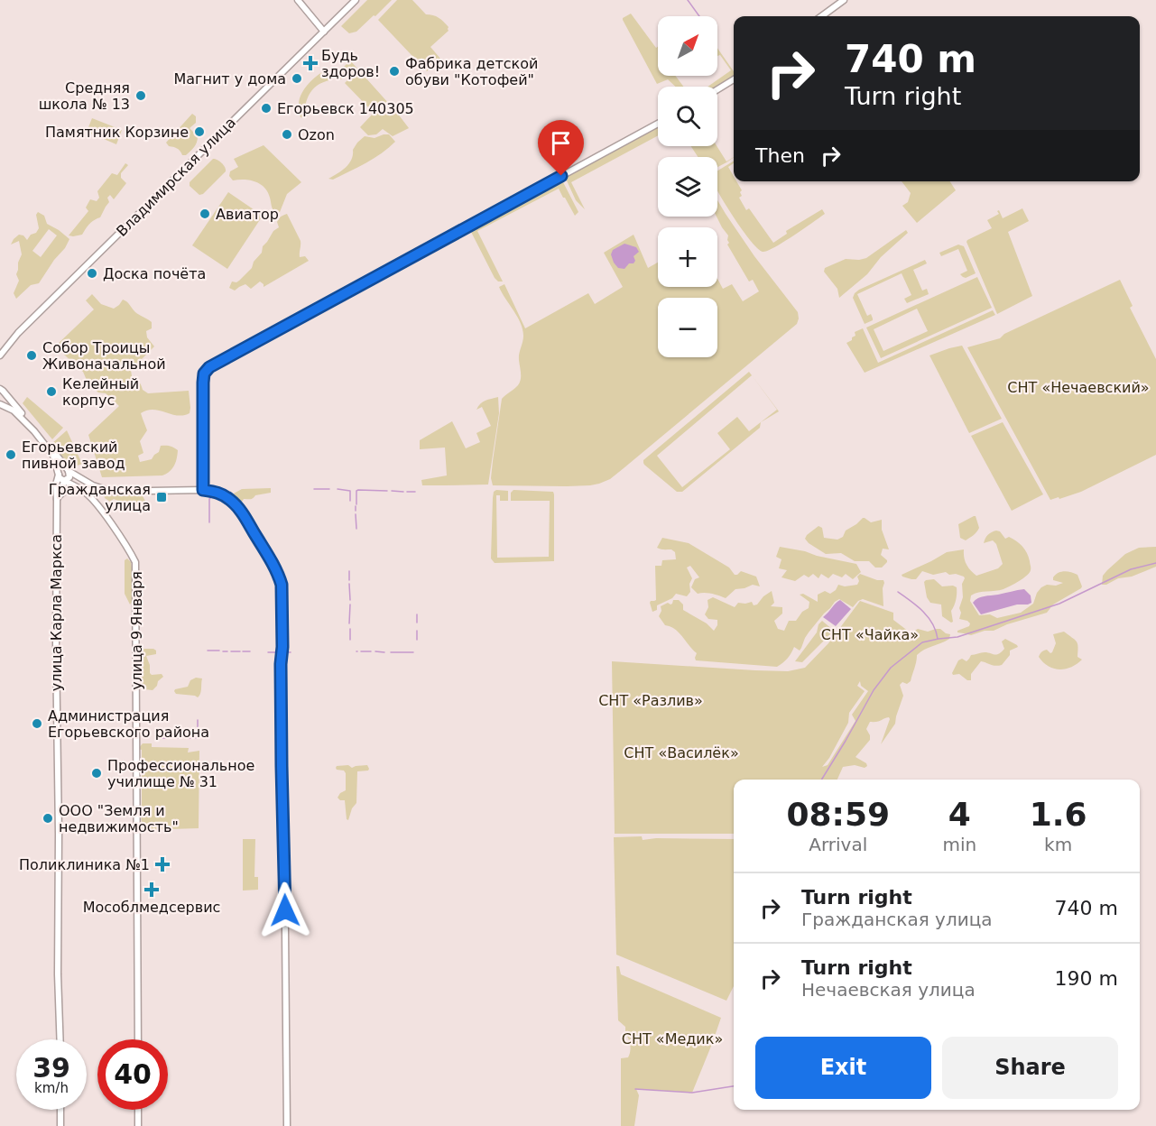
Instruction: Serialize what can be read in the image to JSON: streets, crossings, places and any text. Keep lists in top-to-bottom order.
{
  "streets": {
    "street": ["Владимирская улица", "улица Карла Маркса", "улица 9 Января"]
  },
  "parks": [
    "СНТ «Нечаевский»",
    "СНТ «Чайка»",
    "СНТ «Разлив»",
    "СНТ «Василёк»",
    "СНТ «Медик»"
  ],
  "places": {
    "health": ["Будь здоров!", "Поликлиника №1", "Мособлмедсервис"],
    "other": [
      "Фабрика детской обуви \"Котофей\"",
      "Магнит у дома",
      "Средняя школа № 13",
      "Егорьевск 140305",
      "Памятник Корзине",
      "Ozon",
      "Авиатор",
      "Доска почёта",
      "Собор Троицы Живоначальной",
      "Келейный корпус",
      "Егорьевский пивной завод",
      "Администрация Егорьевского района",
      "Профессиональное училище № 31",
      "ООО \"Земля и недвижимость\""
    ],
    "transit": ["Гражданская улица"]
  },
  "north": "top right",
  "page": {
    "map_buttons": ["+", "−"],
    "turn": ["740 m", "Turn right"],
    "then": "Then",
    "eta": [
      "08:59",
      "Arrival",
      "4",
      "min",
      "1.6",
      "km"
    ],
    "list": [
      {
        "name": "Turn right",
        "note": "Гражданская улица",
        "value": "740 m"
      },
      {
        "name": "Turn right",
        "note": "Нечаевская улица",
        "value": "190 m"
      }
    ],
    "buttons": ["Exit", "Share"],
    "speed": "39 km/h",
    "limit": "40"
  }
}
